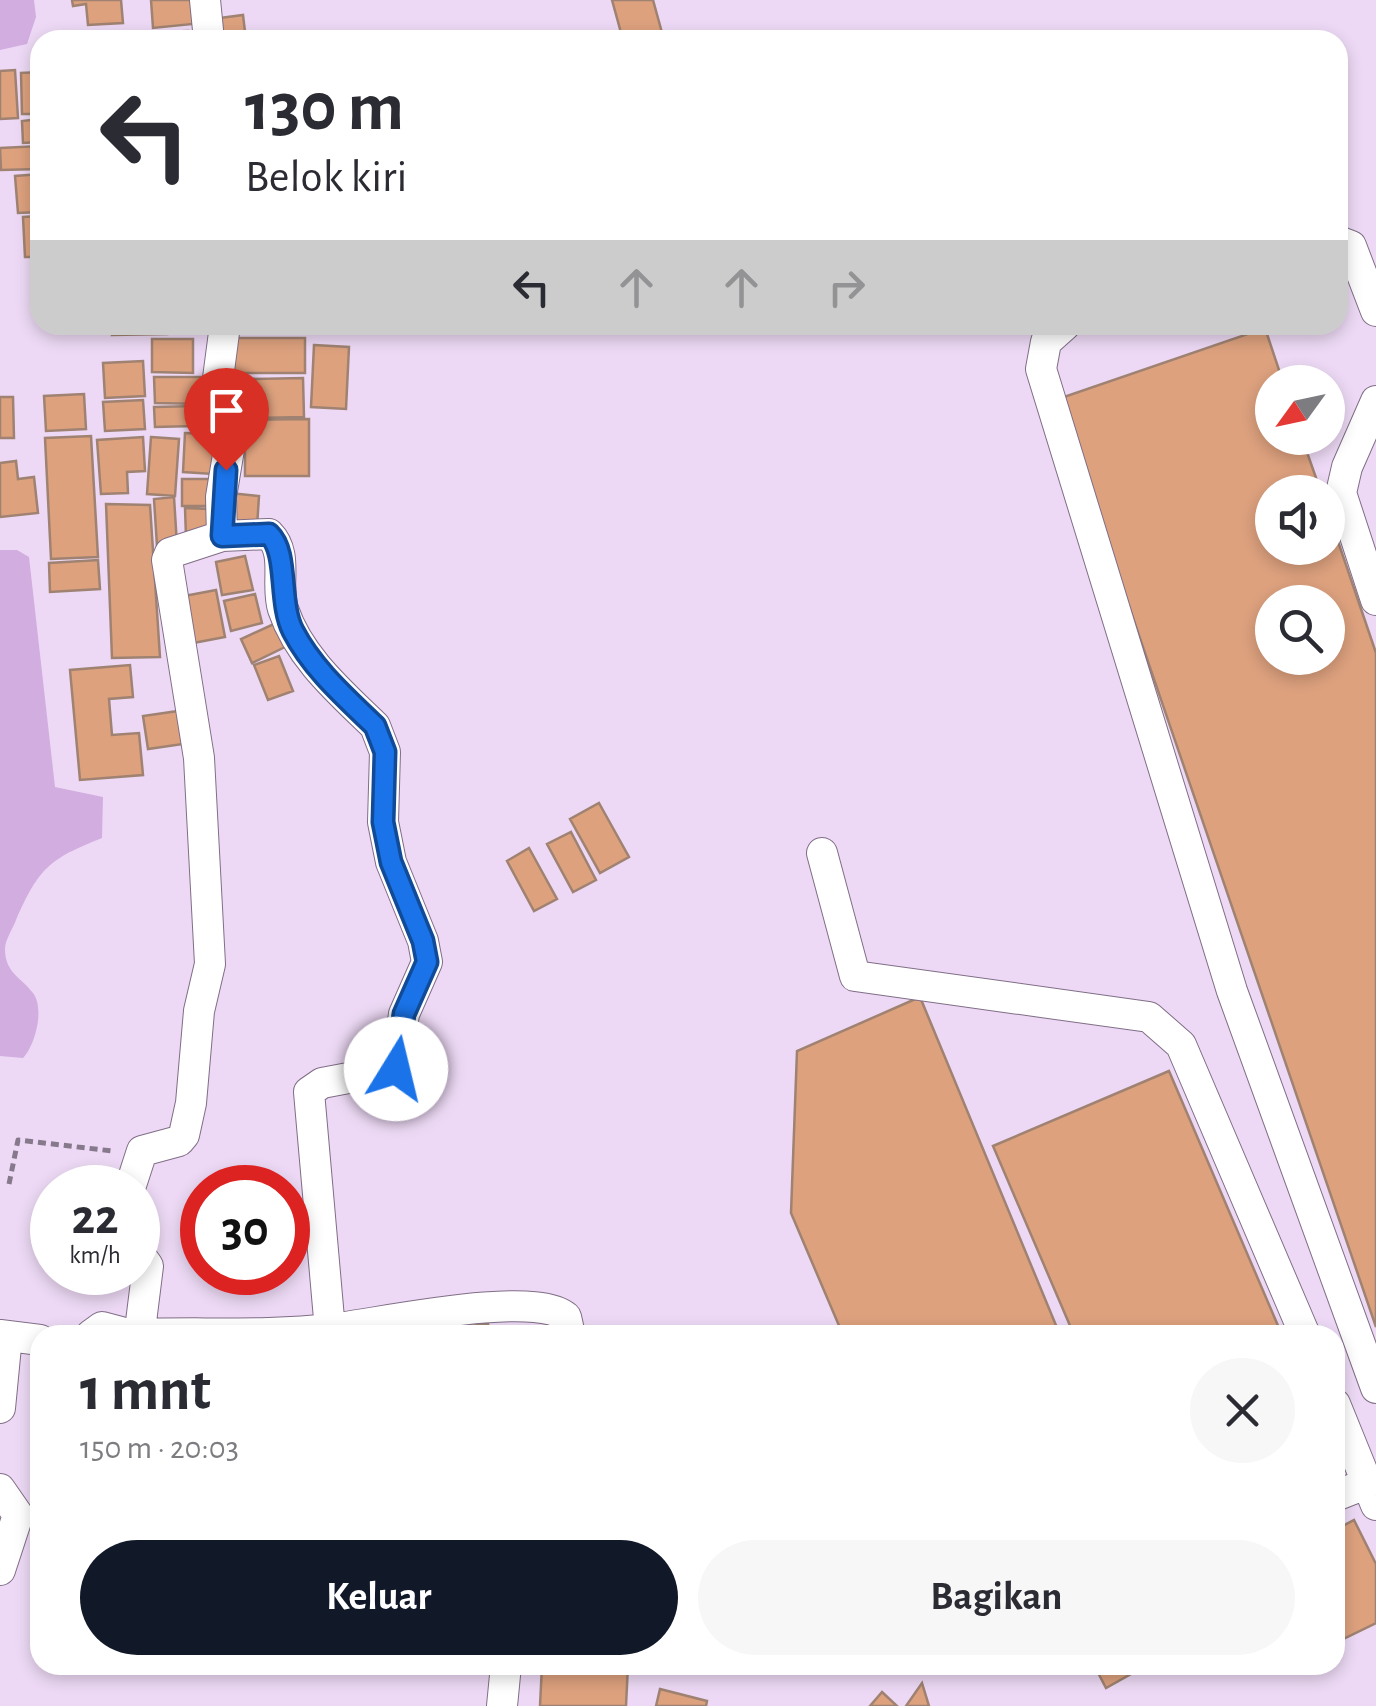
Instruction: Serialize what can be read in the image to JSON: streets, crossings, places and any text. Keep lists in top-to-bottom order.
{
  "north": "bottom left",
  "page": {
    "turn": ["130 m", "Belok kiri"],
    "speed": "22 km/h",
    "limit": "30",
    "heading": ["1 mnt", "150 m · 20:03"],
    "buttons": ["Keluar", "Bagikan"]
  }
}
